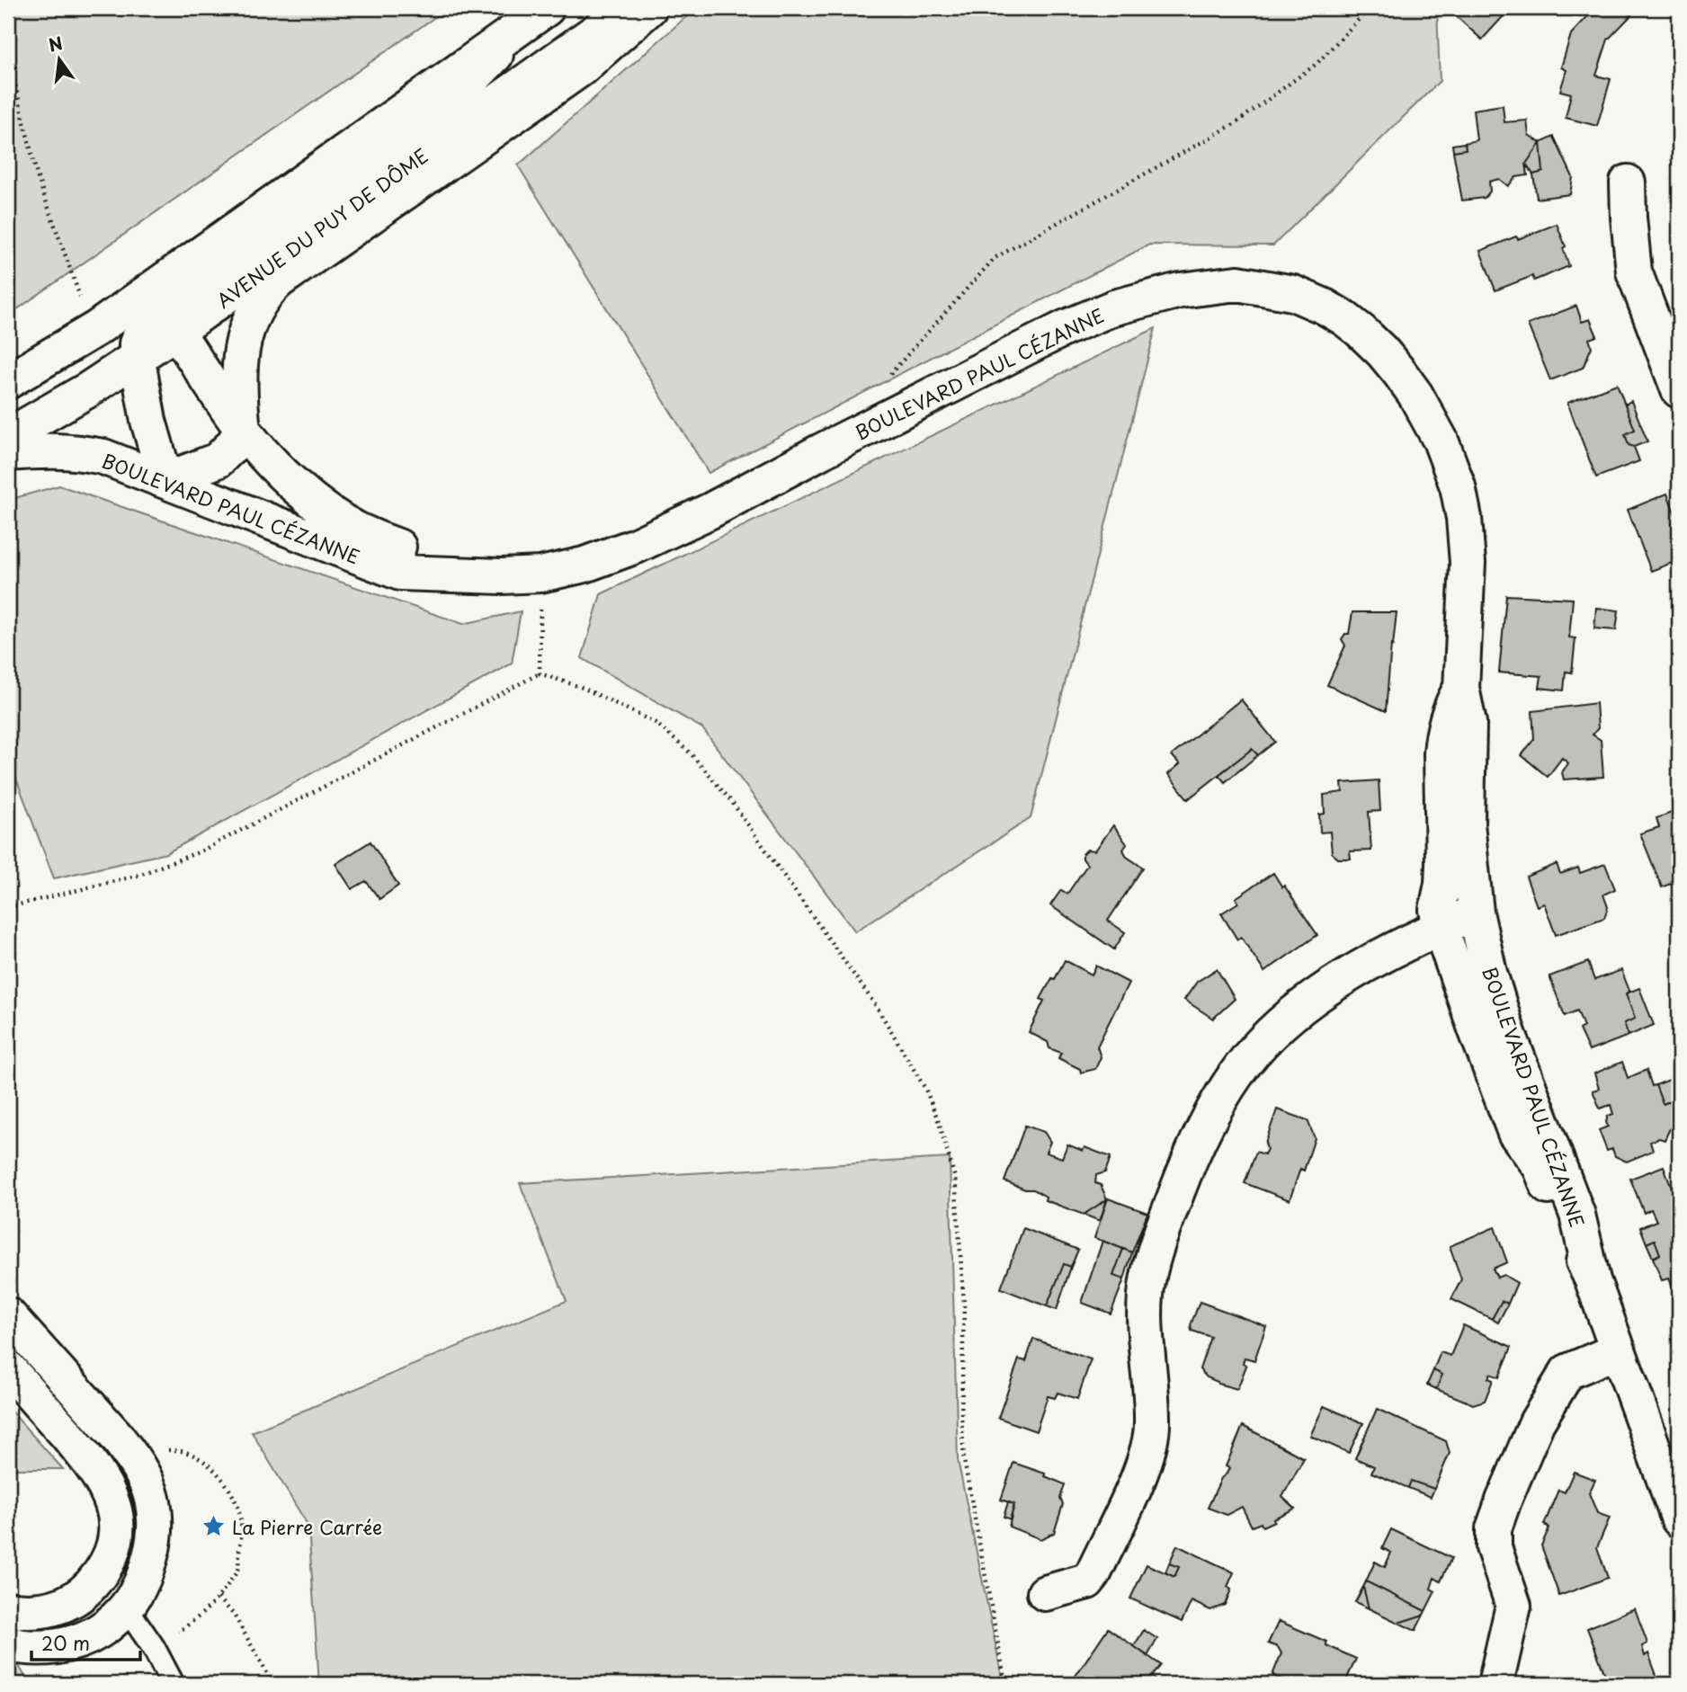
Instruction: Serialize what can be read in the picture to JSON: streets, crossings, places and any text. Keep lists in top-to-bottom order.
{
  "streets": {
    "street": ["AVENUE DU PUY DE DÔME", "BOULEVARD PAUL CÉZANNE"]
  },
  "crossings": [
    ["AVENUE DU PUY DE DÔME", "BOULEVARD PAUL CÉZANNE"]
  ],
  "places": {
    "place": ["La Pierre Carrée"]
  },
  "scale_bar": "20 m",
  "north": "top"
}
